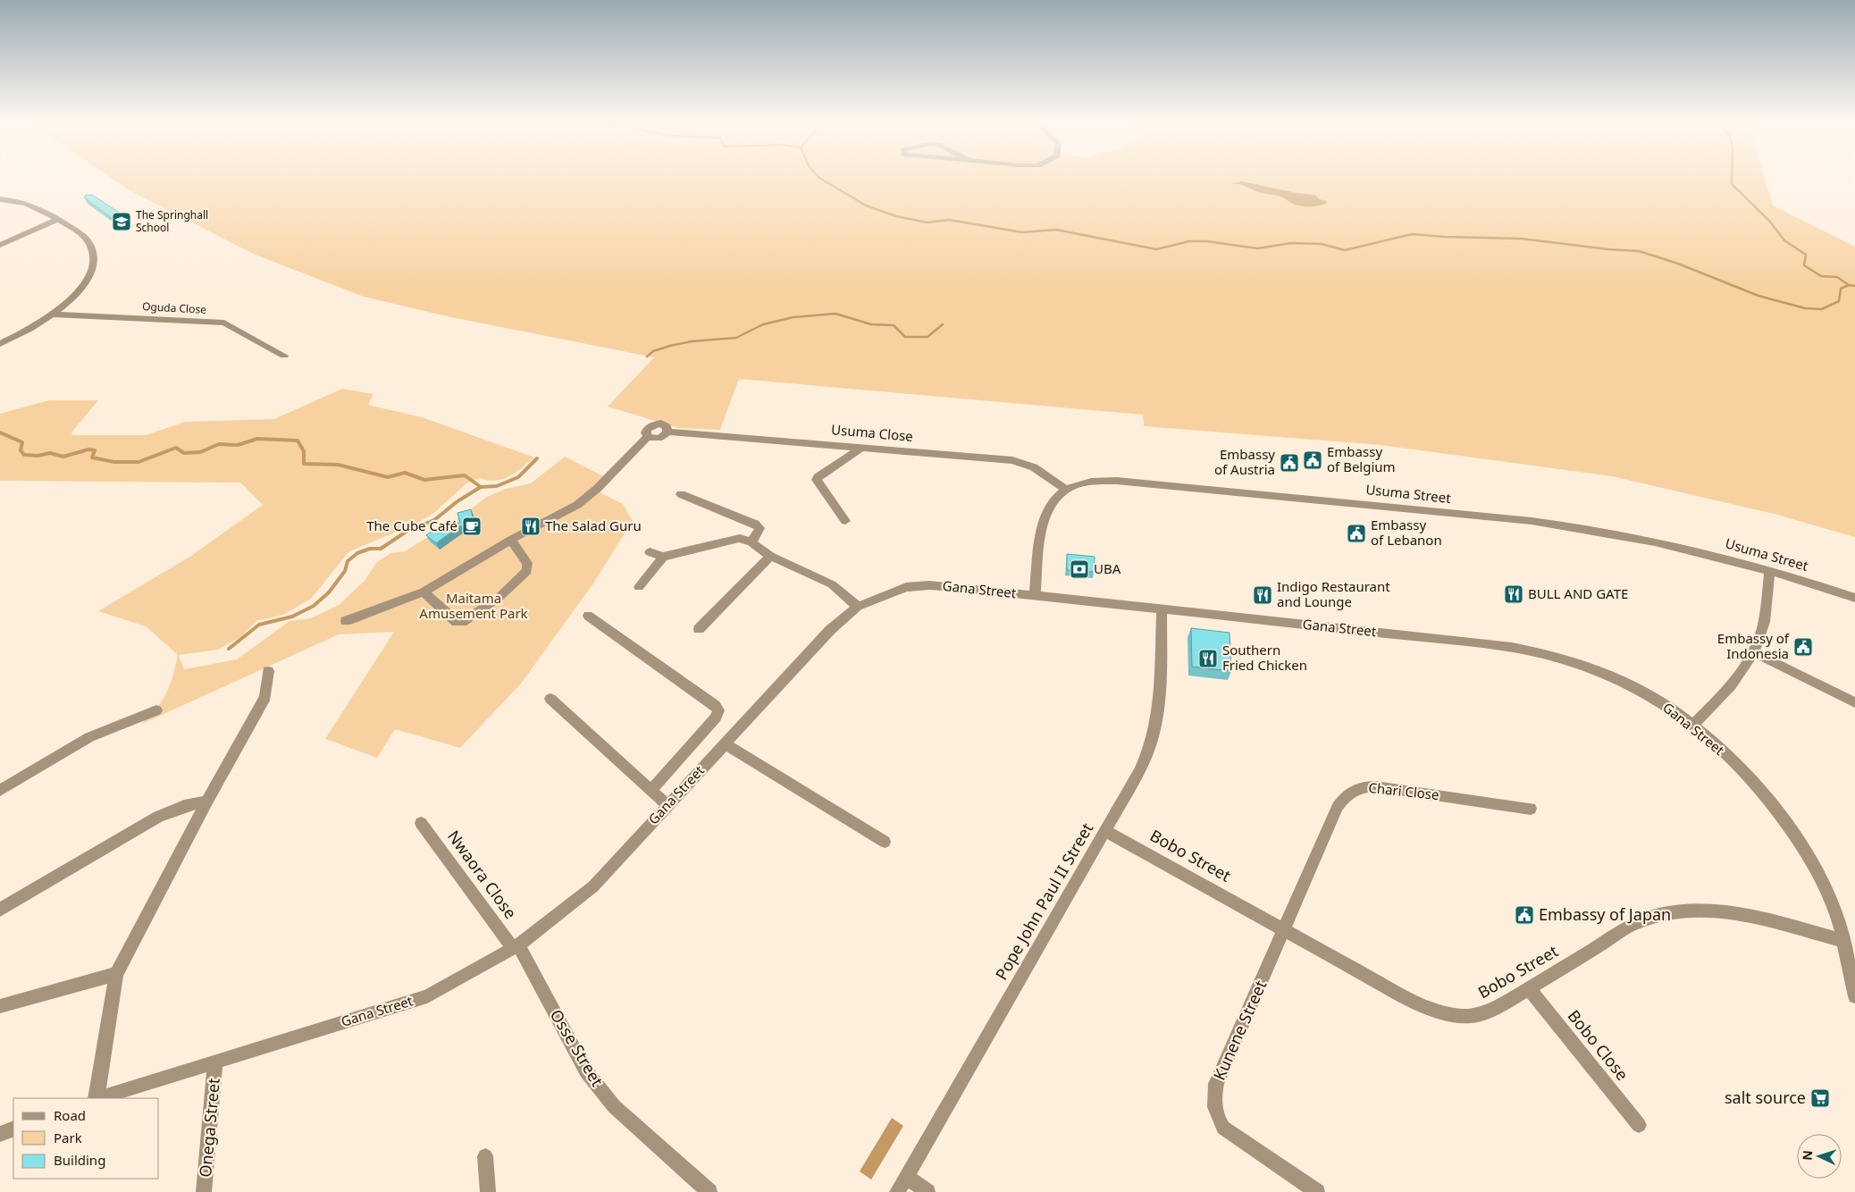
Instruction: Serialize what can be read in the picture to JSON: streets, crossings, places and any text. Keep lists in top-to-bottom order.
{
  "streets": {
    "street": [
      "Oguda Close",
      "Usuma Close",
      "Usuma Street",
      "Gana Street",
      "Chari Close",
      "Bobo Street",
      "Nwaora Close",
      "Pope John Paul II Street",
      "Kunene Street",
      "Bobo Close",
      "Osse Street",
      "Onega Street"
    ]
  },
  "crossings": [
    ["Usuma Close", "Usuma Street"],
    ["Usuma Street", "Gana Street"],
    ["Gana Street", "Bobo Street"],
    ["Gana Street", "Nwaora Close"],
    ["Gana Street", "Pope John Paul II Street"],
    ["Gana Street", "Osse Street"],
    ["Gana Street", "Onega Street"],
    ["Chari Close", "Bobo Street"],
    ["Chari Close", "Kunene Street"],
    ["Bobo Street", "Pope John Paul II Street"],
    ["Bobo Street", "Kunene Street"],
    ["Bobo Street", "Bobo Close"],
    ["Nwaora Close", "Osse Street"]
  ],
  "parks": ["Maitama Amusement Park"],
  "places": {
    "school or university": ["The Springhall School"],
    "public building": [
      "Embassy of Belgium",
      "Embassy of Austria",
      "Embassy of Lebanon",
      "Embassy of Indonesia",
      "Embassy of Japan"
    ],
    "cafe": ["The Cube Café"],
    "restaurant": [
      "The Salad Guru",
      "BULL AND GATE",
      "Indigo Restaurant and Lounge",
      "Southern Fried Chicken"
    ],
    "bank": ["UBA"],
    "supermarket": ["salt source"]
  },
  "legend": ["Road", "Park", "Building"],
  "north": "left"
}
